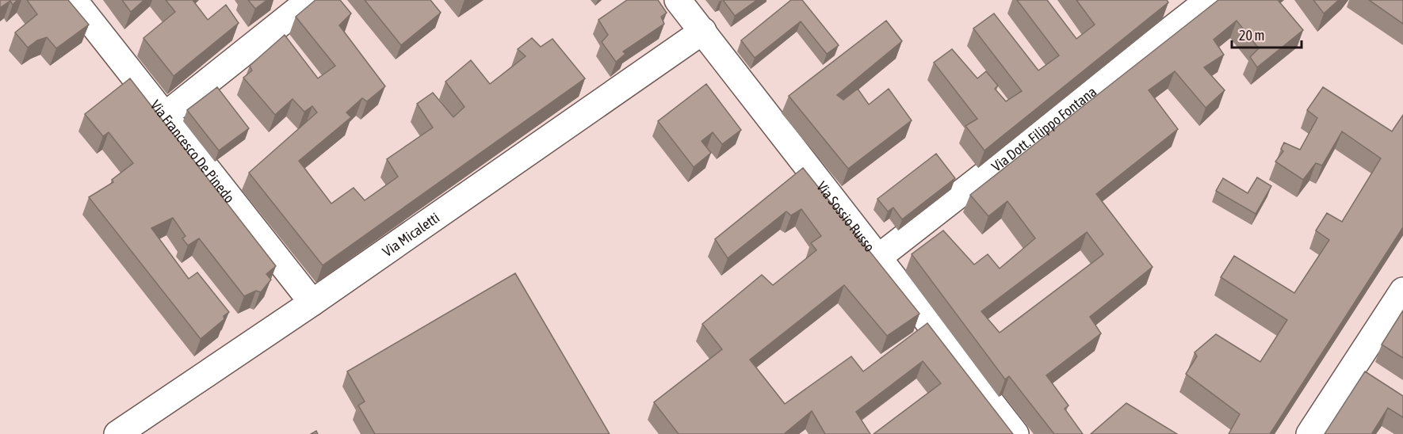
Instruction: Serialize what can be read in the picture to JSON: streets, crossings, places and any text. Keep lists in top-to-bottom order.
{
  "streets": {
    "street": [
      "Via Dott. Filippo Fontana",
      "Via Francesco De Pinedo",
      "Via Sossio Russo",
      "Via Micaletti"
    ]
  },
  "crossings": [
    ["Via Dott. Filippo Fontana", "Via Sossio Russo"],
    ["Via Francesco De Pinedo", "Via Micaletti"],
    ["Via Sossio Russo", "Via Micaletti"]
  ],
  "scale_bar": "20 m"
}
